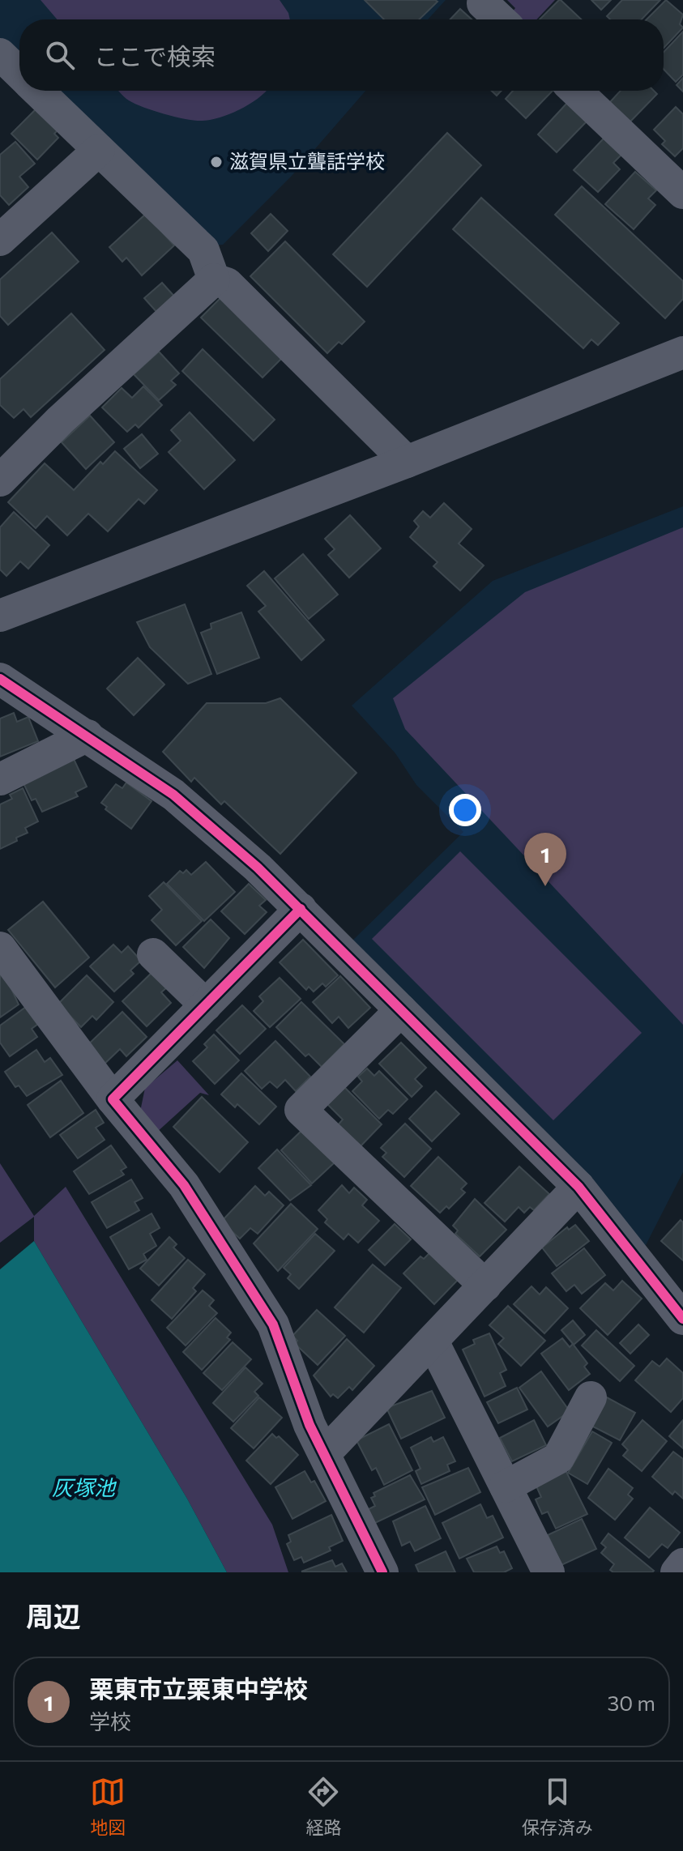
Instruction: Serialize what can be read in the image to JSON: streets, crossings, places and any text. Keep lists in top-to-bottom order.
{
  "water": ["灰塚池"],
  "places": ["滋賀県立聾話学校"],
  "page": {
    "search": "ここで検索",
    "pins": "1",
    "heading": "周辺",
    "list": [
      {
        "mark": "1",
        "name": "栗東市立栗東中学校",
        "note": "学校",
        "value": "30 m"
      }
    ],
    "nav": ["地図", "経路", "保存済み"]
  }
}
